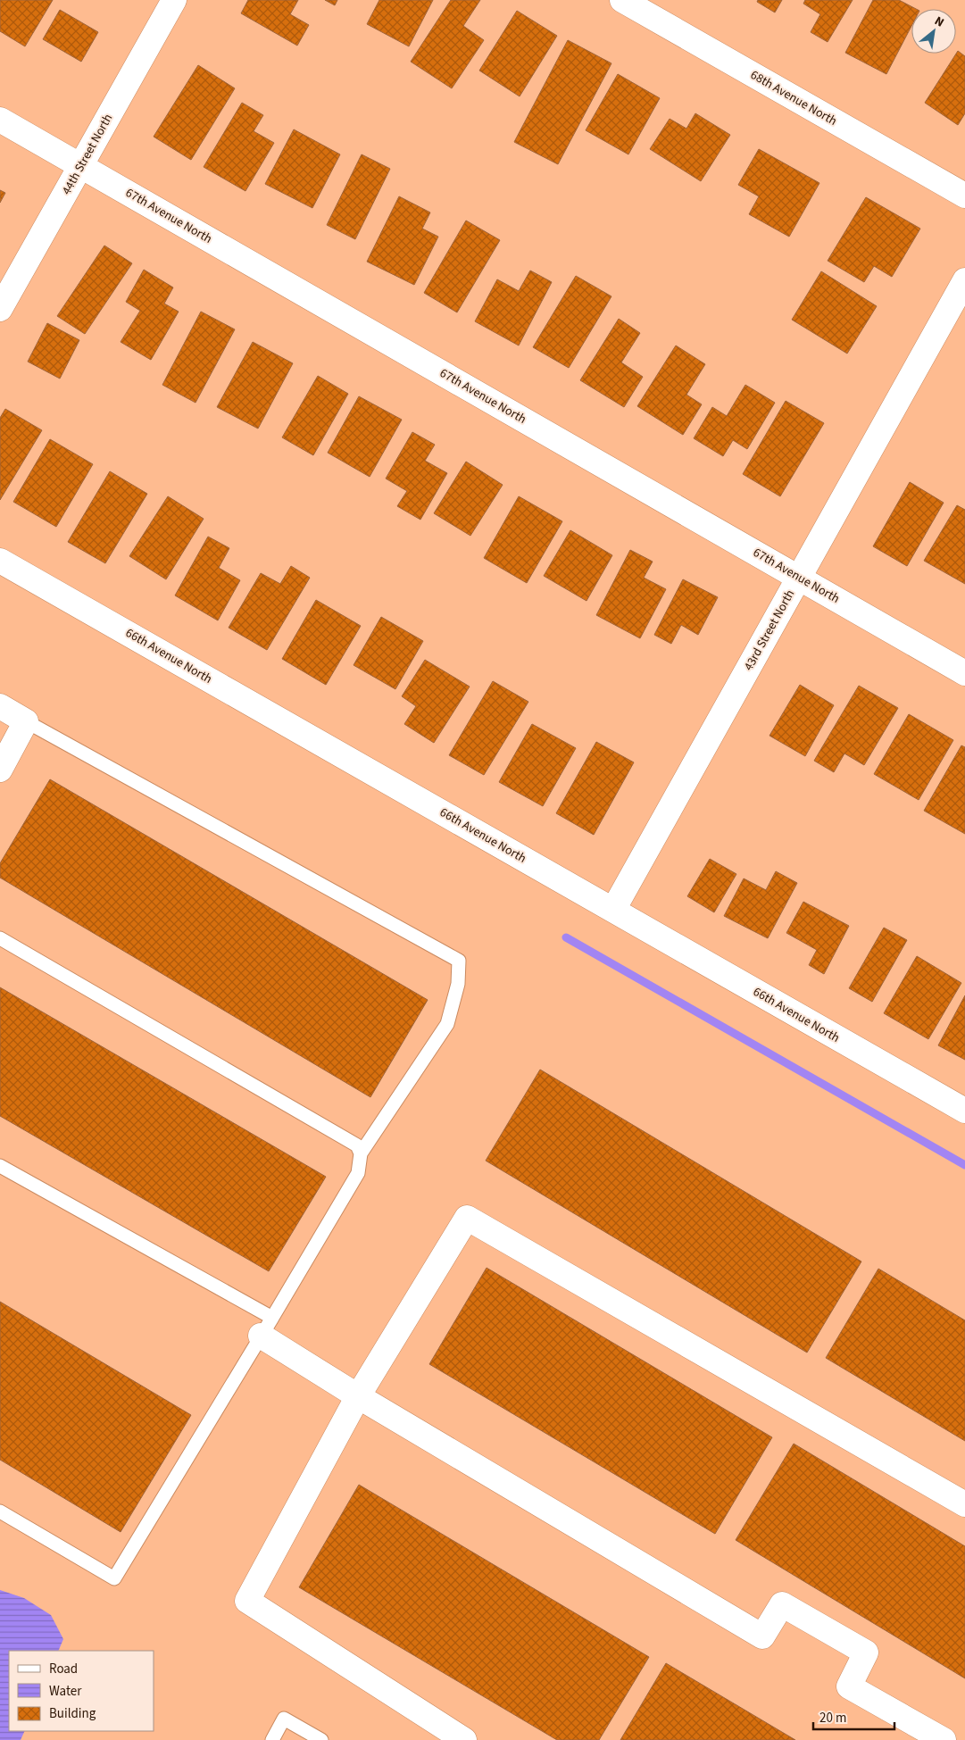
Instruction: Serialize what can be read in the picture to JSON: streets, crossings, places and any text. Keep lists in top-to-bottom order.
{
  "streets": {
    "street": [
      "68th Avenue North",
      "44th Street North",
      "67th Avenue North",
      "43rd Street North",
      "66th Avenue North"
    ]
  },
  "crossings": [
    ["44th Street North", "67th Avenue North"],
    ["67th Avenue North", "43rd Street North"],
    ["43rd Street North", "66th Avenue North"]
  ],
  "legend": ["Road", "Water", "Building"],
  "scale_bar": "20 m",
  "north": "top right"
}
